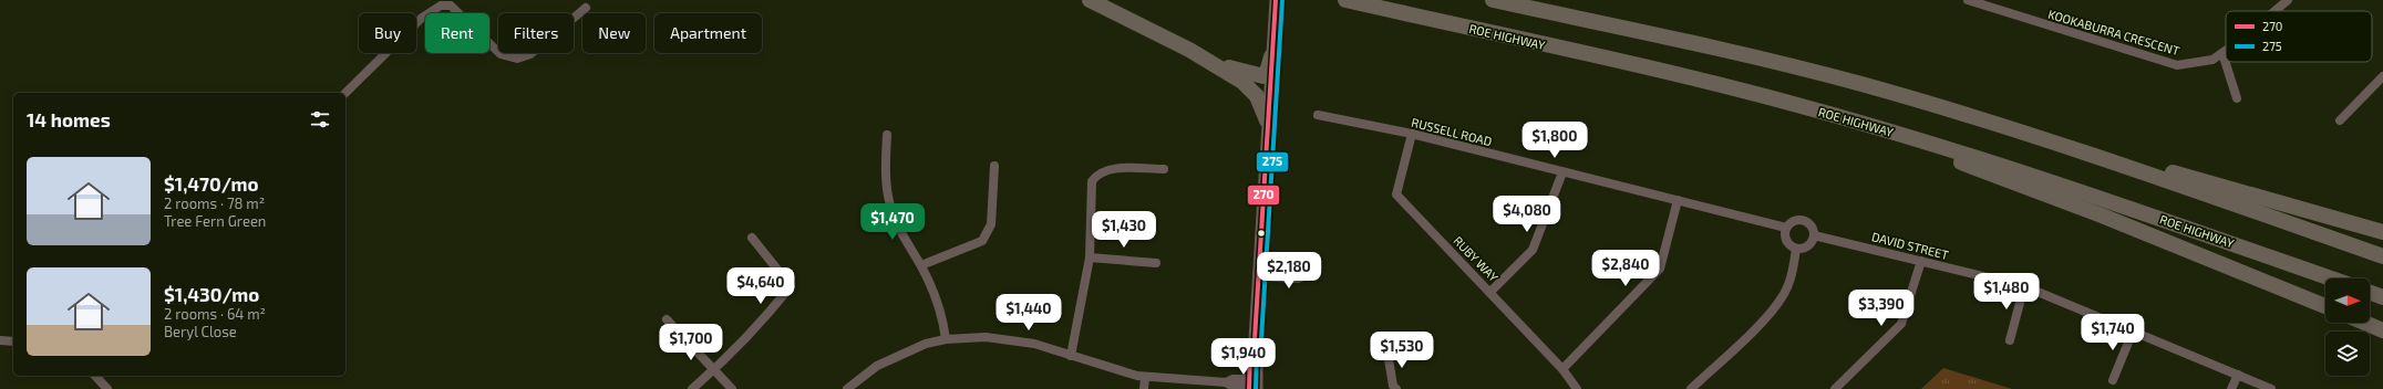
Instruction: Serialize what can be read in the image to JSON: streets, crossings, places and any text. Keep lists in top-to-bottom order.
{
  "streets": {
    "highway": ["ROE HIGHWAY"],
    "street": [
      "KOOKABURRA CRESCENT",
      "RUSSELL ROAD",
      "DAVID STREET",
      "RUBY WAY"
    ]
  },
  "crossings": [
    ["RUSSELL ROAD", "DAVID STREET"],
    ["RUSSELL ROAD", "RUBY WAY"]
  ],
  "lines": ["transit line 270", "transit line 275"],
  "legend": ["270", "275"],
  "north": "right",
  "page": {
    "chip": [
      "Buy",
      "Rent",
      "Filters",
      "New",
      "Apartment"
    ],
    "heading": "14 homes",
    "price": [
      "$1,800",
      "$4,080",
      "$1,470",
      "$1,430",
      "$2,840",
      "$2,180",
      "$4,640",
      "$1,480",
      "$3,390",
      "$1,440",
      "$1,740",
      "$1,700",
      "$1,530",
      "$1,940"
    ],
    "list": [
      {
        "name": "$1,470/mo",
        "note": "2 rooms · 78 m² · Tree Fern Green"
      },
      {
        "name": "$1,430/mo",
        "note": "2 rooms · 64 m² · Beryl Close"
      }
    ]
  }
}
